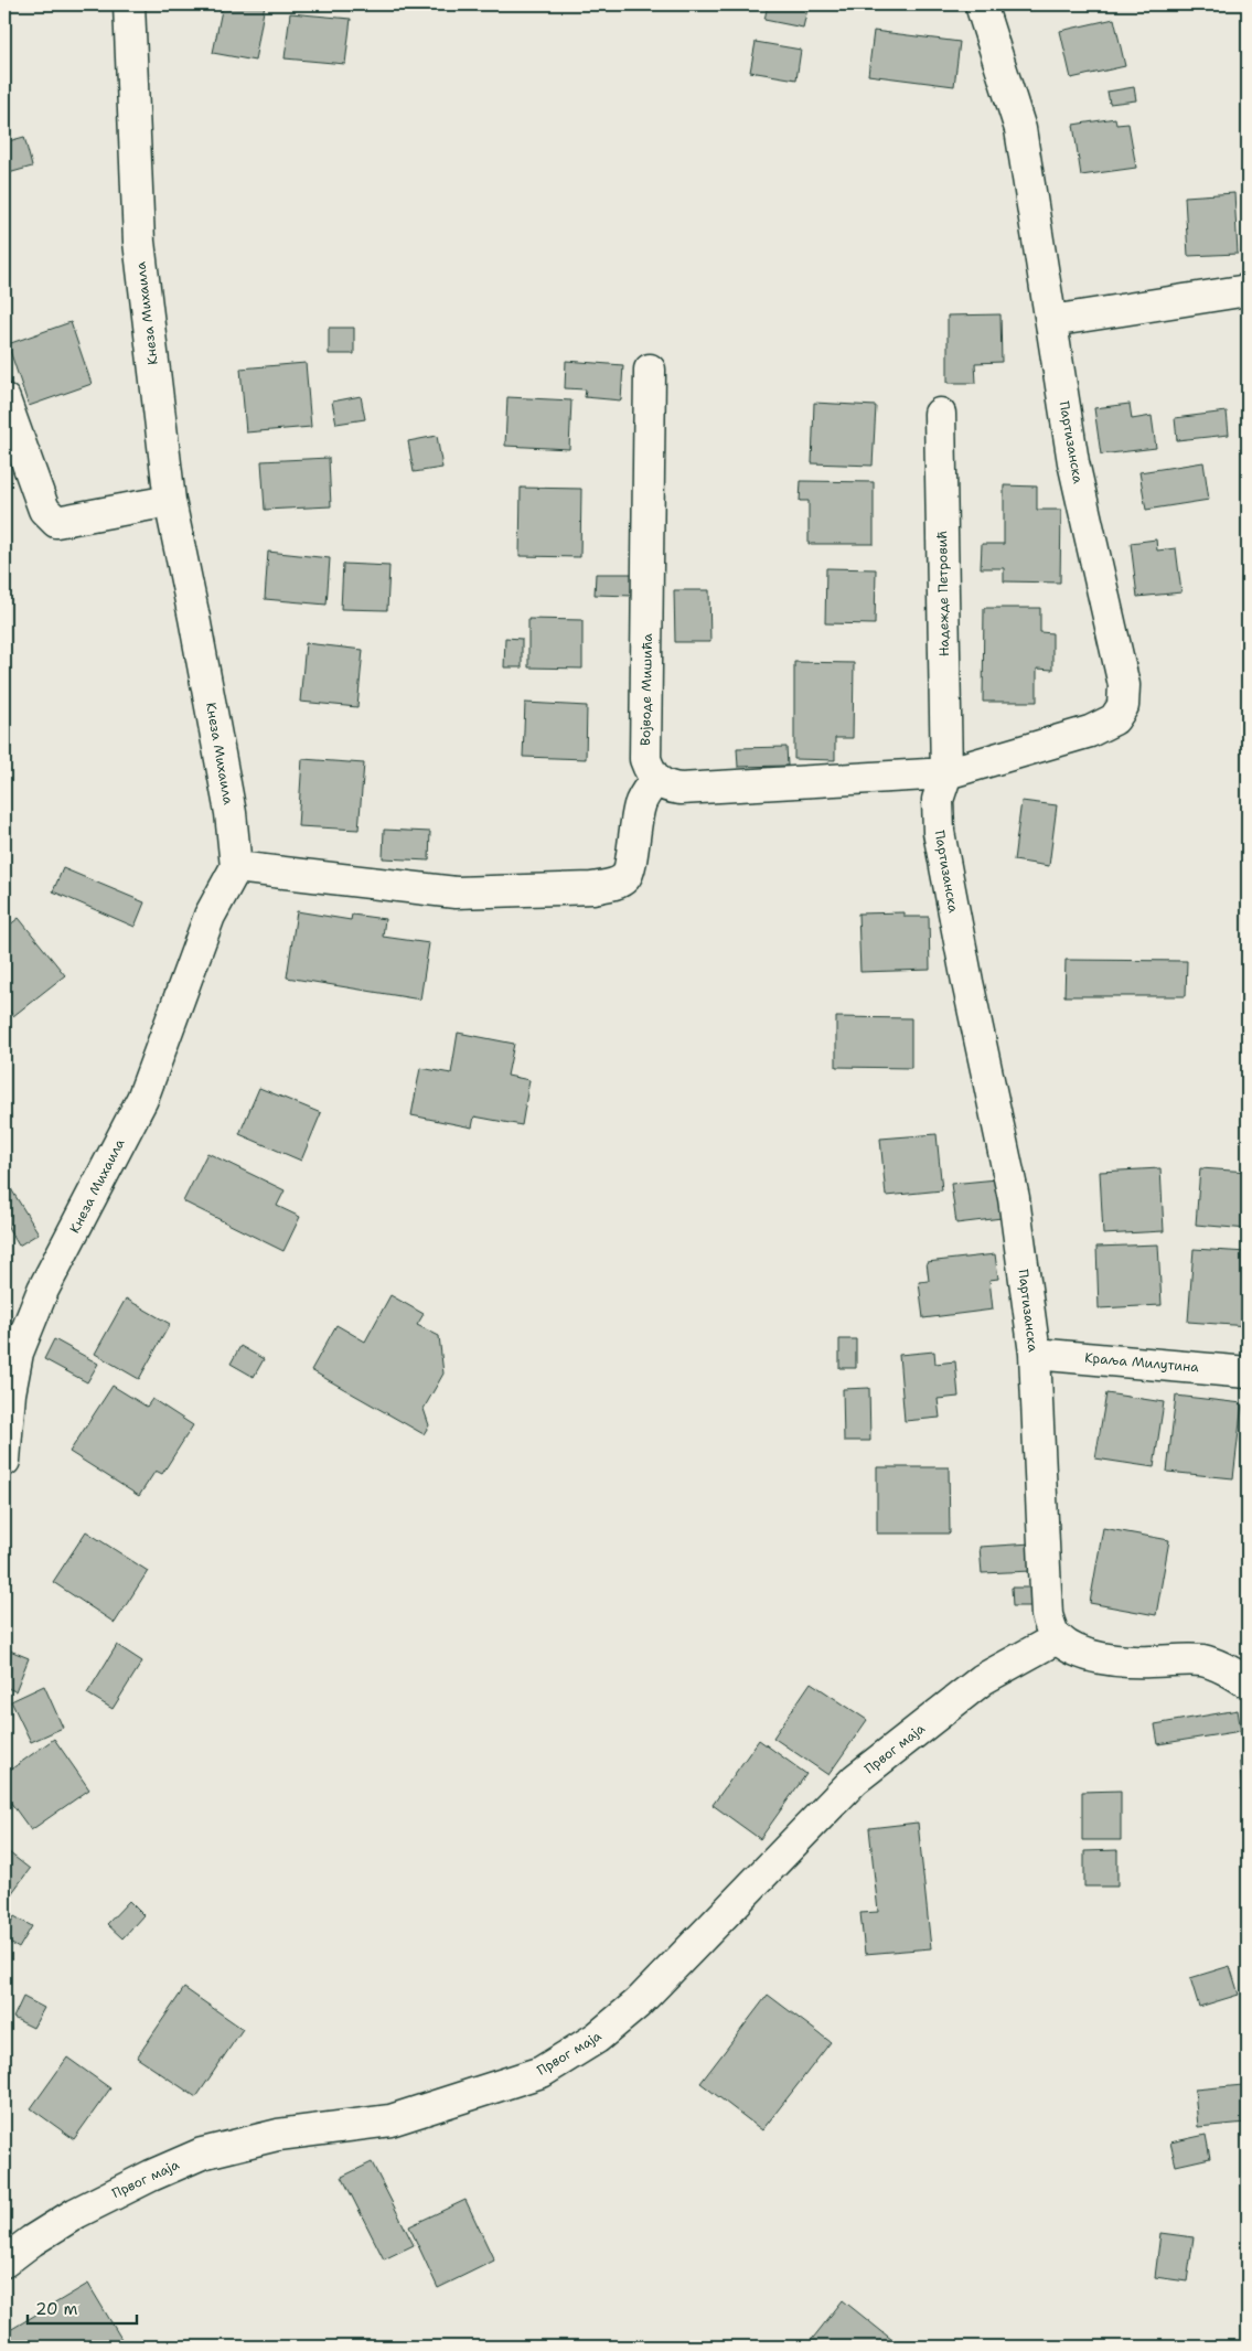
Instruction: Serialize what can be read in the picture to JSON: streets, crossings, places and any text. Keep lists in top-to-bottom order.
{
  "streets": {
    "street": [
      "Кнеза Михаила",
      "Партизанска",
      "Надежде Петровић",
      "Војводе Мишића",
      "Краља Милутина",
      "Првог маја"
    ]
  },
  "crossings": [
    ["Партизанска", "Надежде Петровић"],
    ["Партизанска", "Краља Милутина"],
    ["Партизанска", "Првог маја"]
  ],
  "scale_bar": "20 m"
}
